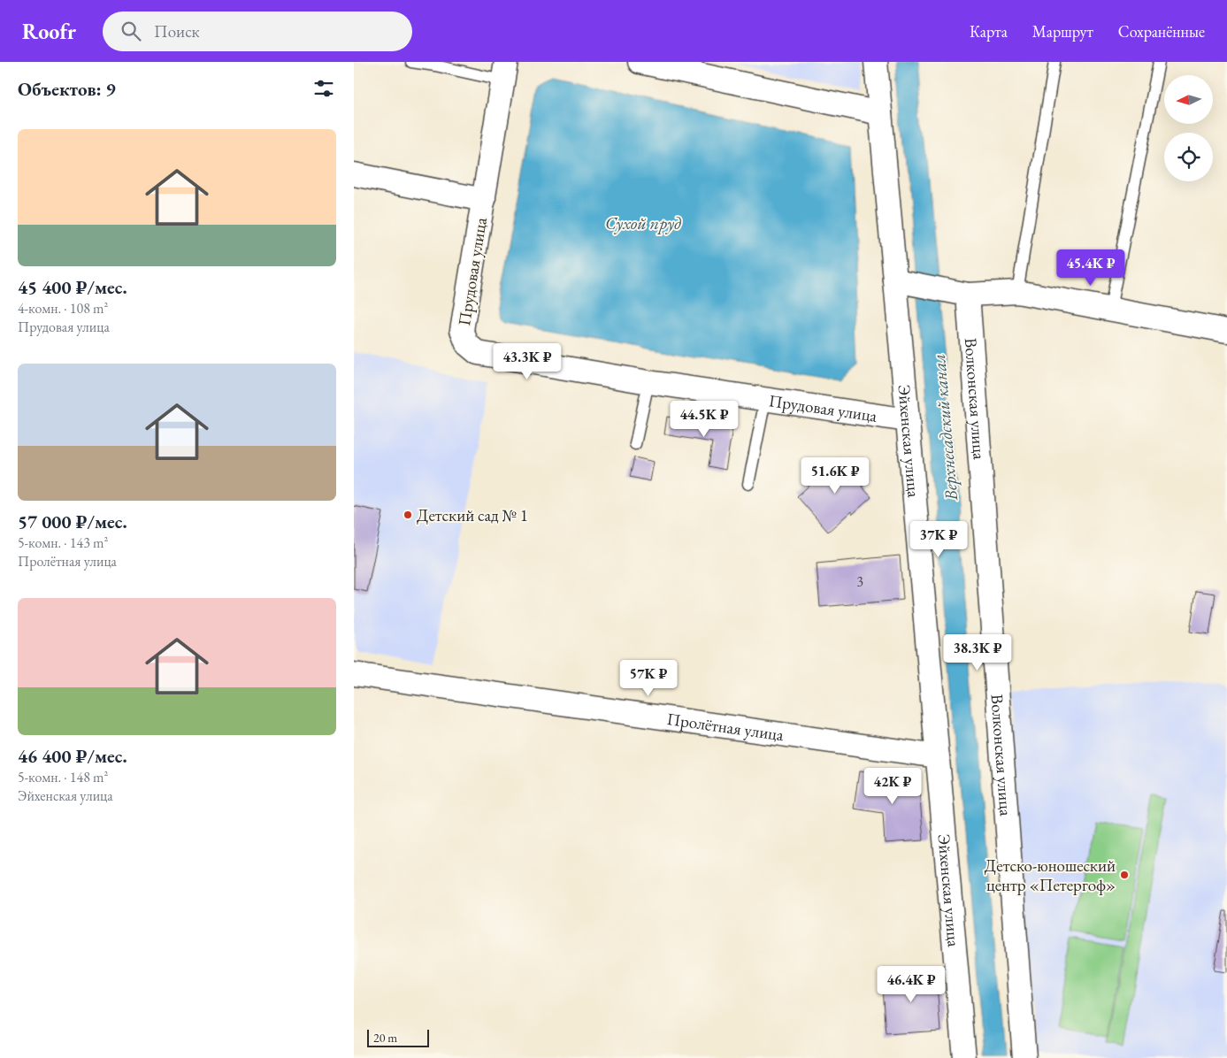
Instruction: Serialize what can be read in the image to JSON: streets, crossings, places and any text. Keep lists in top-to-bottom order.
{
  "streets": {
    "street": [
      "Прудовая улица",
      "Волконская улица",
      "Эйхенская улица",
      "Пролётная улица"
    ]
  },
  "crossings": [
    ["Прудовая улица", "Эйхенская улица"],
    ["Эйхенская улица", "Пролётная улица"]
  ],
  "water": ["Сухой пруд", "Верхнесадский канал"],
  "places": ["Детский сад № 1", "Детско-юношеский центр «Петергоф»"],
  "house_numbers": ["3"],
  "scale_bar": "20 m",
  "north": "left",
  "page": {
    "header": "Roofr",
    "search": "Поиск",
    "nav": ["Карта", "Маршрут", "Сохранённые"],
    "heading": "Объектов: 9",
    "list": [
      {
        "name": "45 400 ₽/мес.",
        "note": "4-комн. · 108 m² · Прудовая улица"
      },
      {
        "name": "57 000 ₽/мес.",
        "note": "5-комн. · 143 m² · Пролётная улица"
      },
      {
        "name": "46 400 ₽/мес.",
        "note": "5-комн. · 148 m² · Эйхенская улица"
      }
    ],
    "price": [
      "45.4K ₽",
      "43.3K ₽",
      "44.5K ₽",
      "51.6K ₽",
      "37K ₽",
      "38.3K ₽",
      "57K ₽",
      "42K ₽",
      "46.4K ₽"
    ],
    "scale": "20 m"
  }
}
